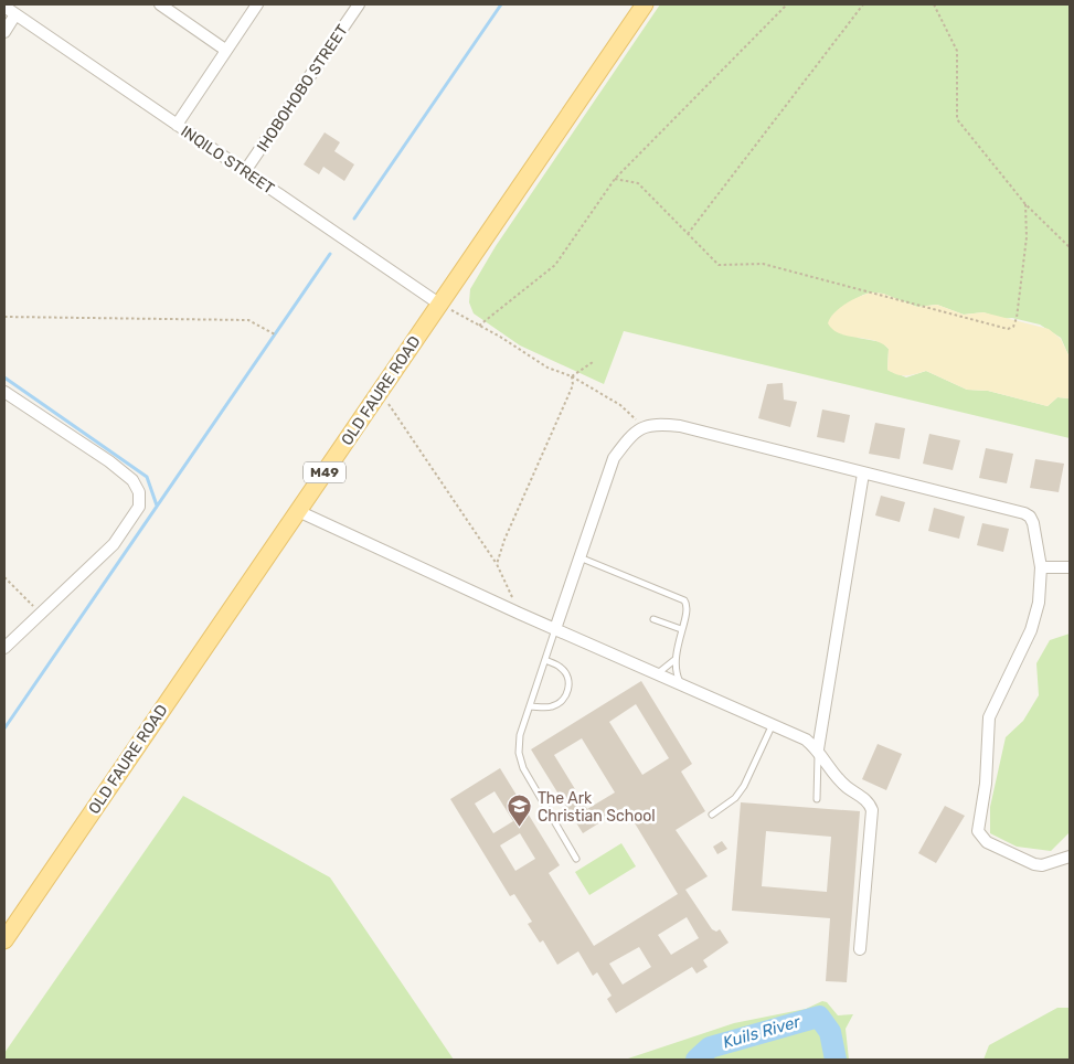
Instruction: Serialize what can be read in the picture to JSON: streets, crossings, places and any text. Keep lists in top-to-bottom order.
{
  "streets": {
    "main road": ["OLD FAURE ROAD", "M49"],
    "street": ["IHOBOHOBO STREET", "INQILO STREET"]
  },
  "crossings": [
    ["IHOBOHOBO STREET", "INQILO STREET"],
    ["INQILO STREET", "OLD FAURE ROAD"]
  ],
  "water": ["Kuils River"],
  "places": {
    "school or university": ["The Ark Christian School"]
  }
}
